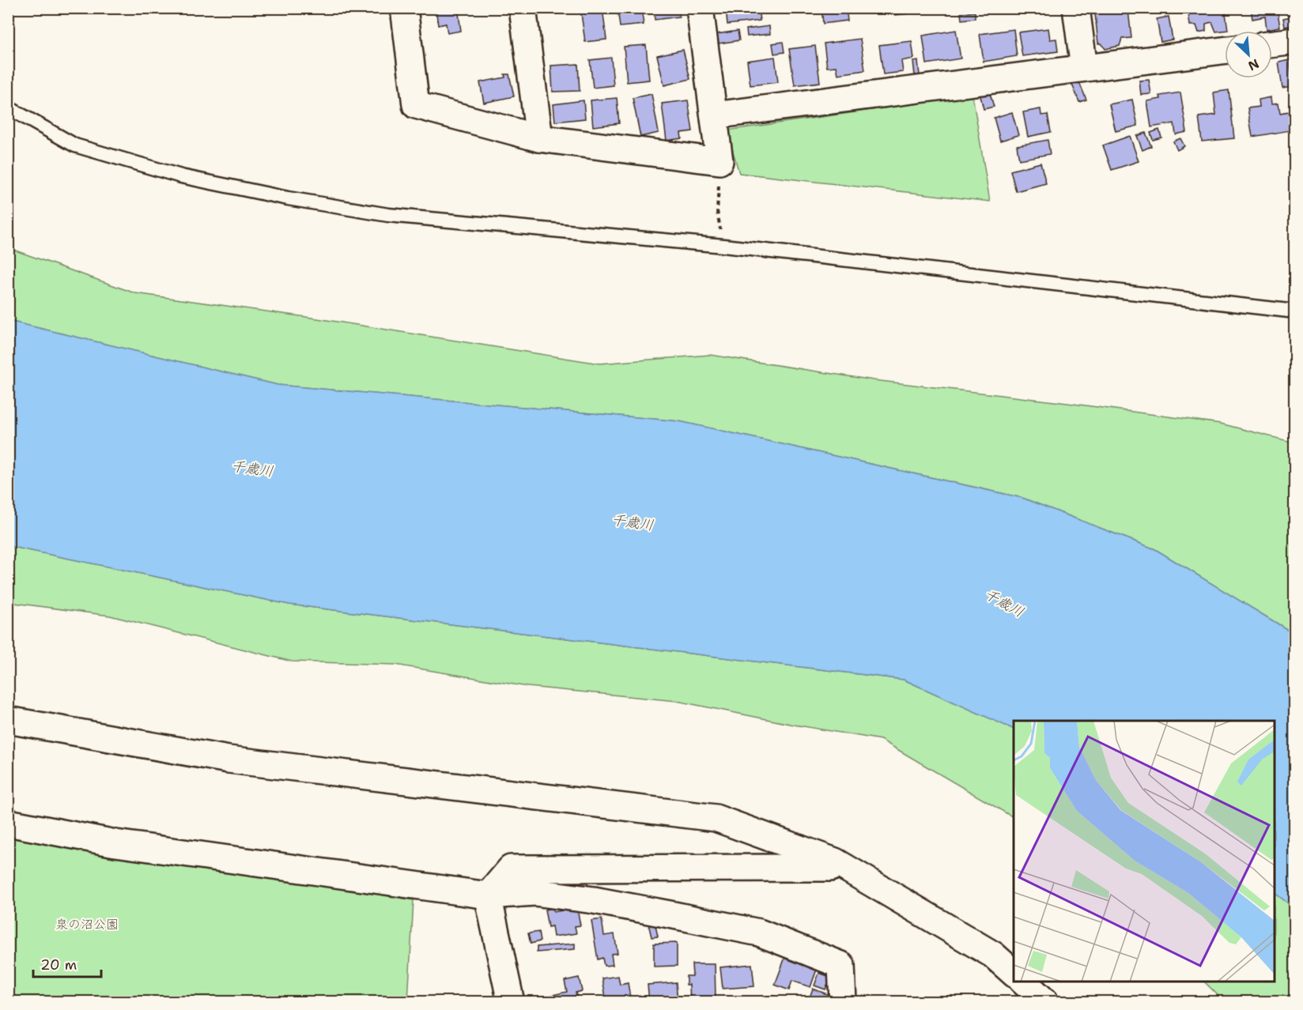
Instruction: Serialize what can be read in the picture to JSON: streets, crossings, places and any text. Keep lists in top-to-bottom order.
{
  "water": ["千歳川"],
  "parks": ["泉の沼公園"],
  "scale_bar": "20 m",
  "north": "bottom right"
}
